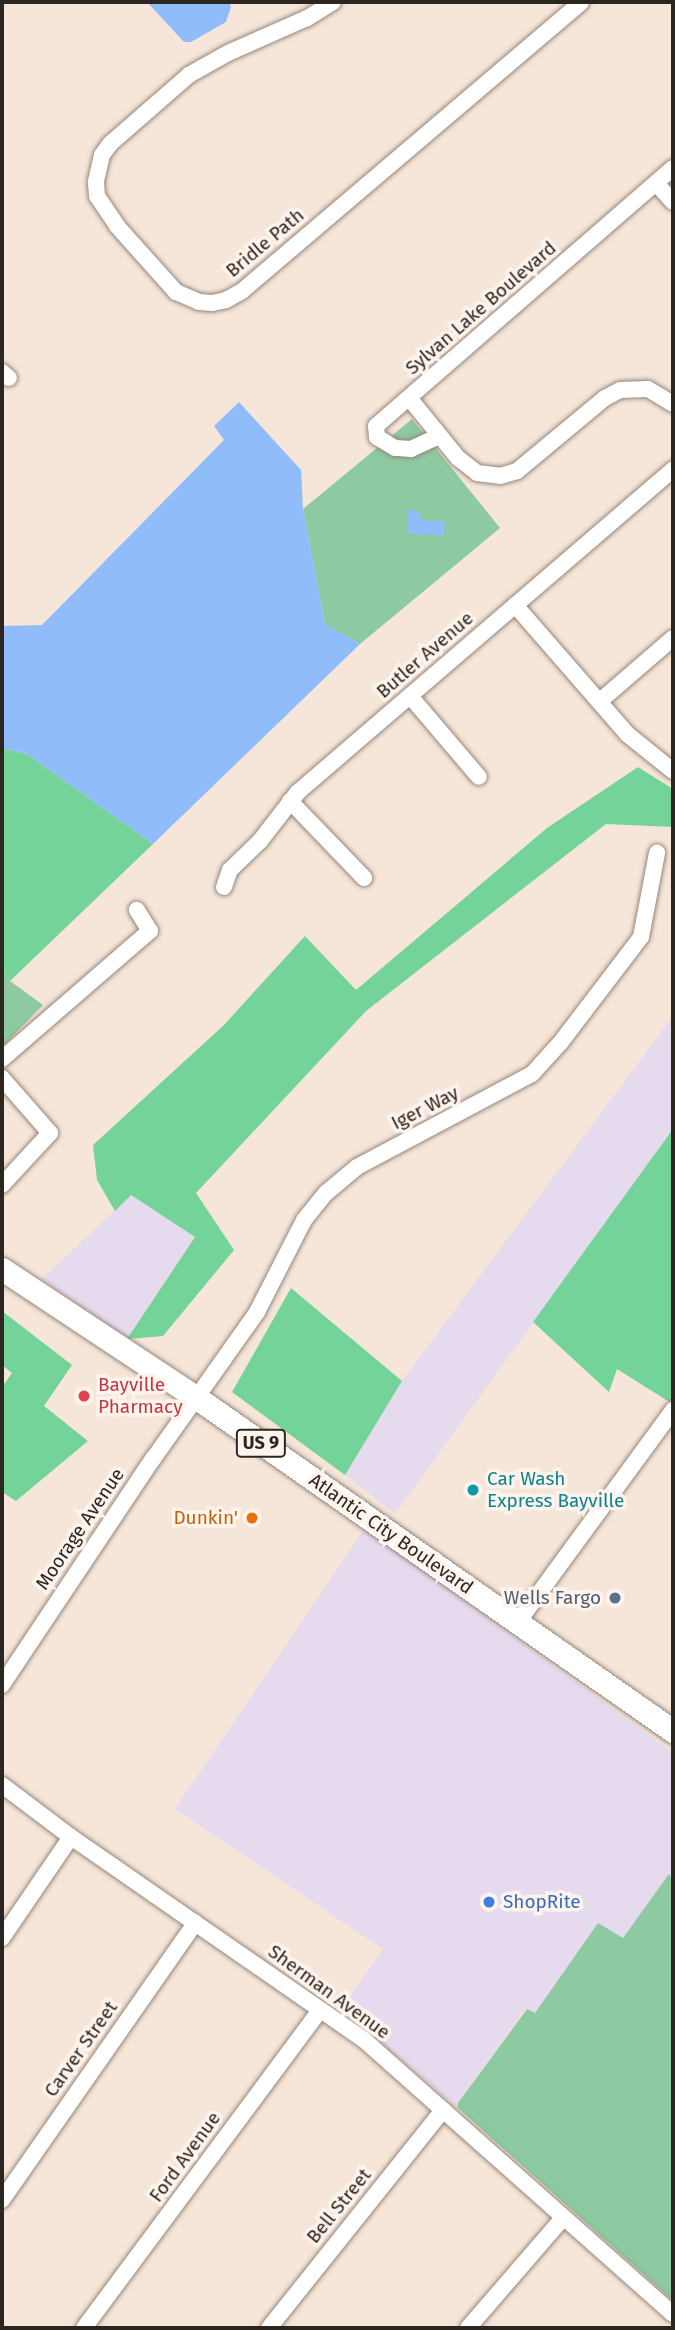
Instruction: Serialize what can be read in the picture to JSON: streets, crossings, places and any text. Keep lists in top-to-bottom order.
{
  "streets": {
    "highway": ["US 9", "Atlantic City Boulevard"],
    "street": [
      "Bridle Path",
      "Sylvan Lake Boulevard",
      "Butler Avenue",
      "Iger Way",
      "Moorage Avenue",
      "Sherman Avenue",
      "Carver Street",
      "Ford Avenue",
      "Bell Street"
    ]
  },
  "crossings": [
    ["Iger Way", "Moorage Avenue"],
    ["Iger Way", "Atlantic City Boulevard"],
    ["Moorage Avenue", "Atlantic City Boulevard"],
    ["Sherman Avenue", "Carver Street"],
    ["Sherman Avenue", "Ford Avenue"],
    ["Sherman Avenue", "Bell Street"]
  ],
  "places": [
    "Bayville Pharmacy",
    "Car Wash Express Bayville",
    "Dunkin'",
    "Wells Fargo",
    "ShopRite"
  ]
}
